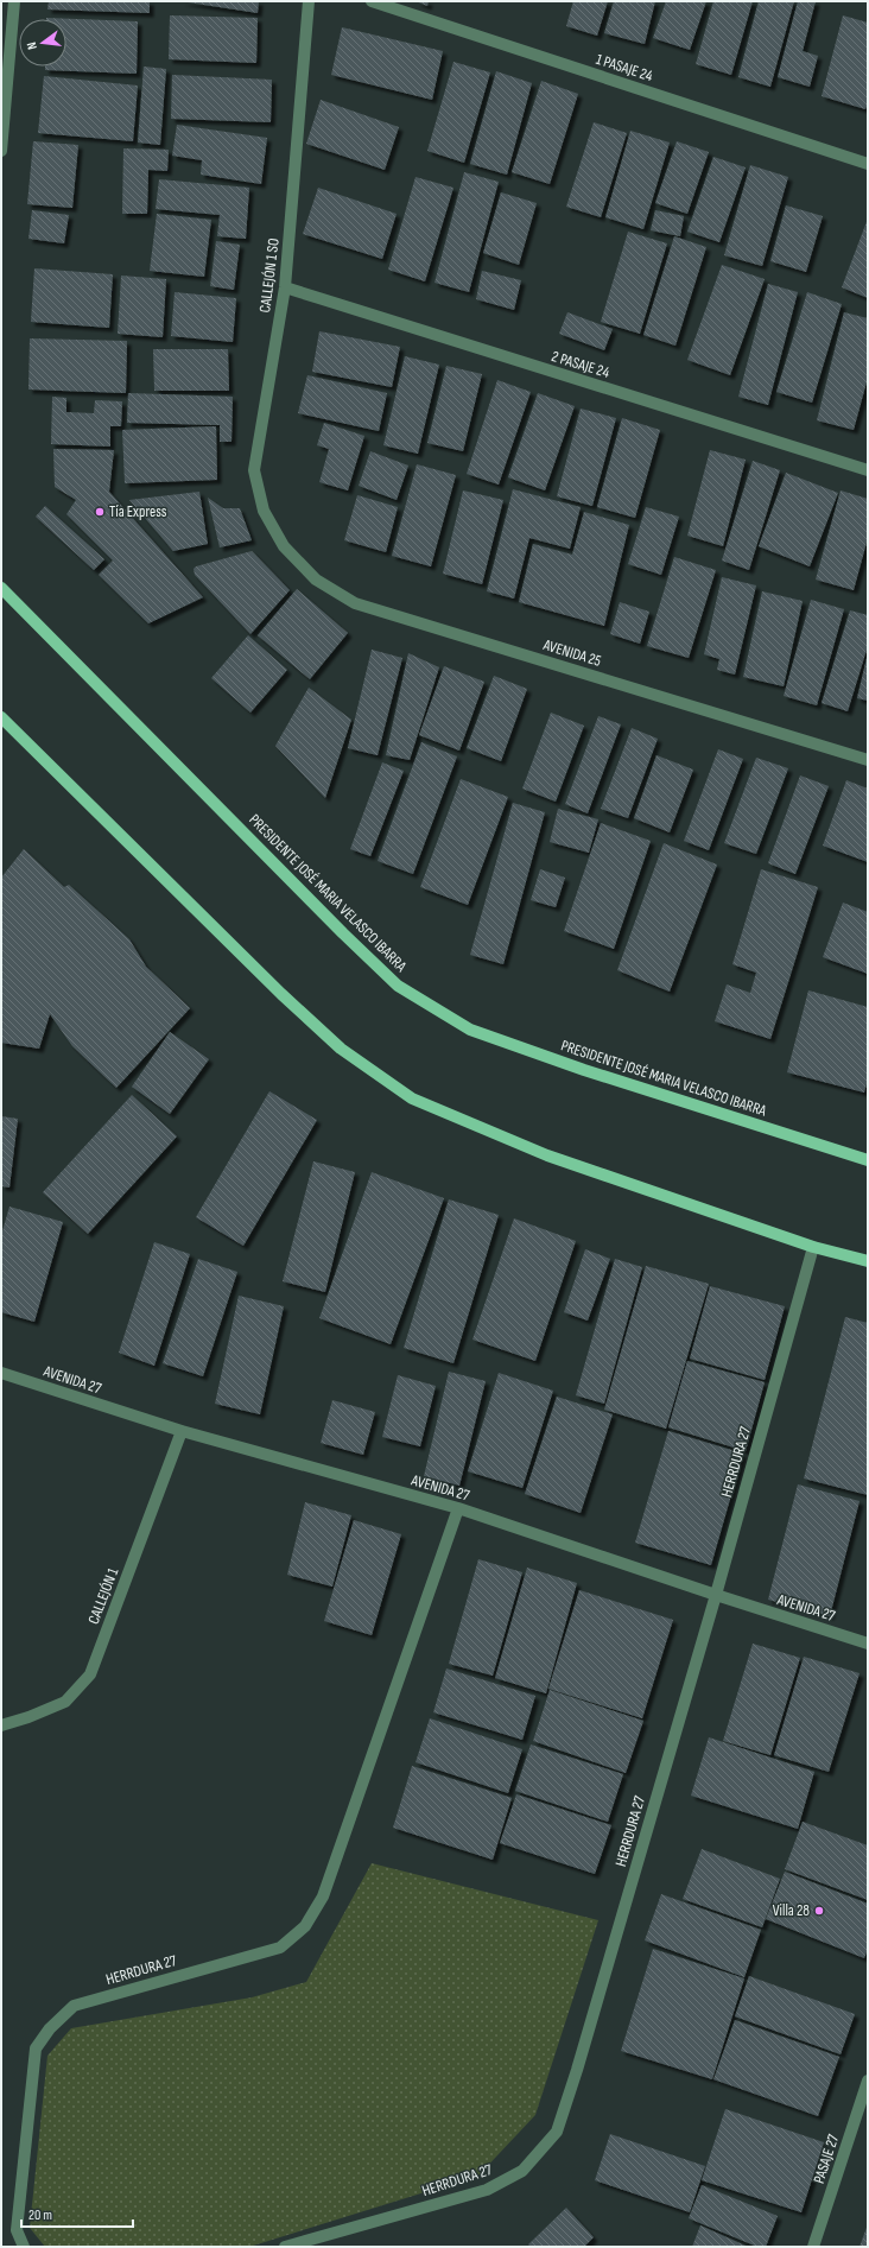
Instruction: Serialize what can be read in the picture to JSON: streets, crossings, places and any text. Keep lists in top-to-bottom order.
{
  "streets": {
    "main road": ["PRESIDENTE JOSÉ MARIA VELASCO IBARRA"],
    "street": [
      "1 PASAJE 24",
      "CALLEJÓN 1 SO",
      "2 PASAJE 24",
      "AVENIDA 25",
      "AVENIDA 27",
      "HERRDURA 27",
      "CALLEJÓN 1",
      "PASAJE 27"
    ]
  },
  "crossings": [
    ["CALLEJÓN 1 SO", "2 PASAJE 24"],
    ["CALLEJÓN 1 SO", "AVENIDA 25"],
    ["AVENIDA 27", "HERRDURA 27"],
    ["AVENIDA 27", "CALLEJÓN 1"]
  ],
  "places": ["Tía Express", "Villa 28"],
  "scale_bar": "20 m",
  "north": "left"
}
